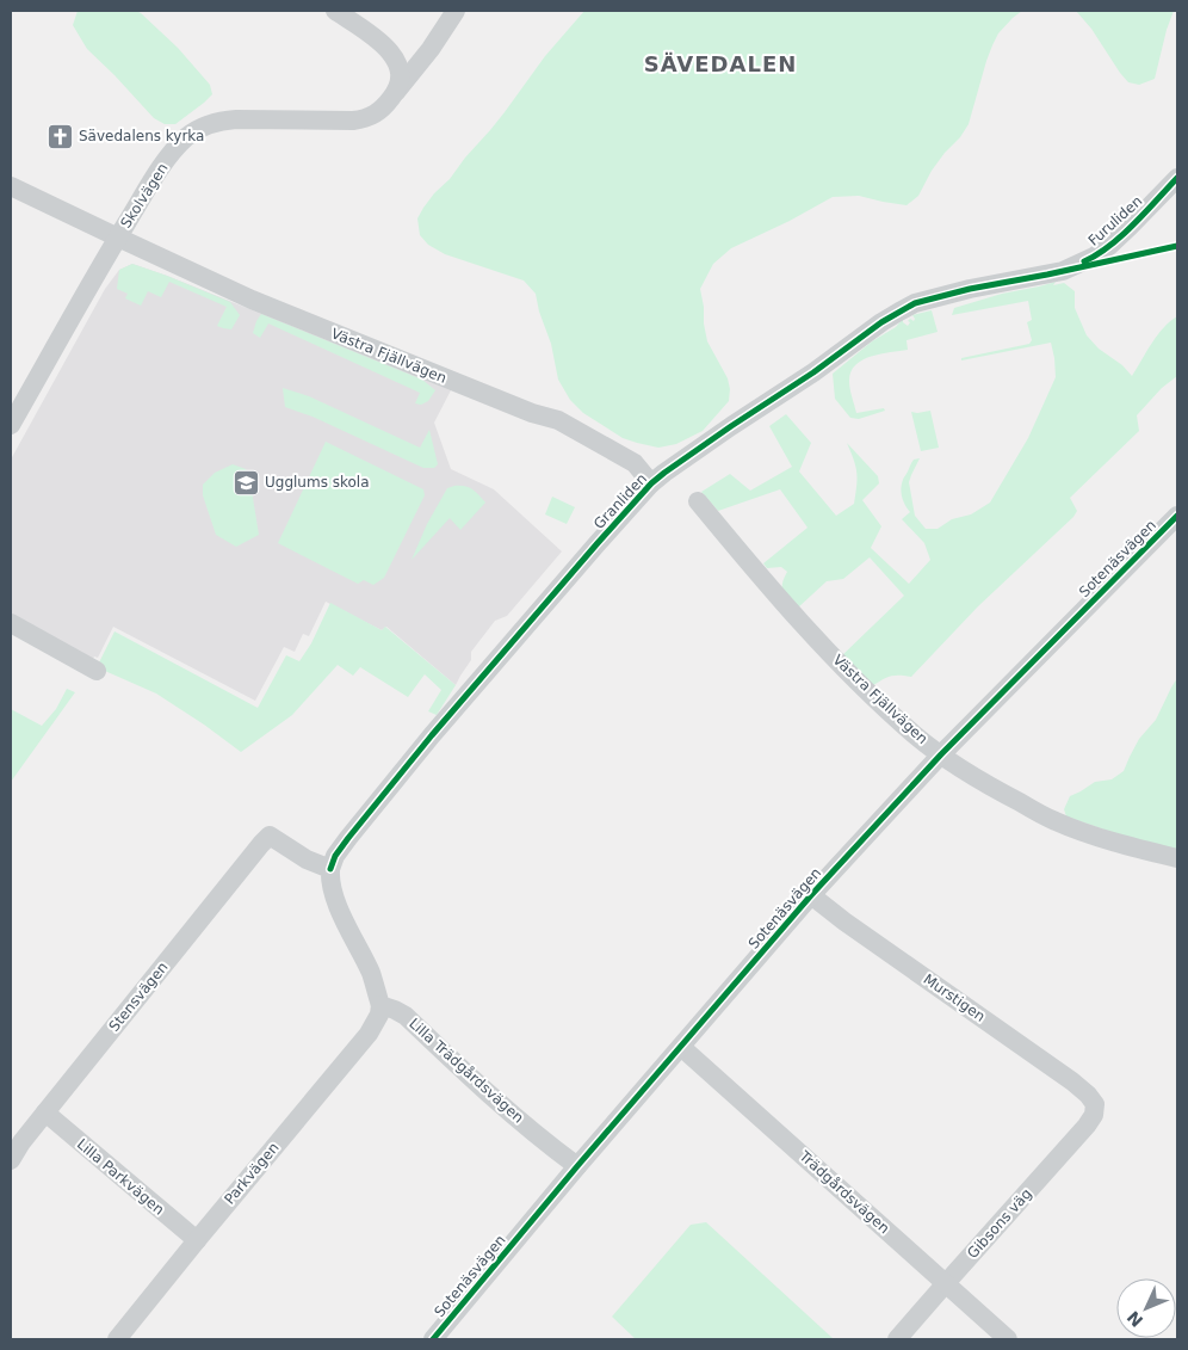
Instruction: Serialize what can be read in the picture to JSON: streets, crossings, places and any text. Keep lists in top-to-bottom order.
{
  "streets": {
    "street": [
      "Skolvägen",
      "Furuliden",
      "Västra Fjällvägen",
      "Granliden",
      "Sotenäsvägen",
      "Stensvägen",
      "Murstigen",
      "Lilla Trädgårdsvägen",
      "Parkvägen",
      "Lilla Parkvägen",
      "Trädgårdsvägen",
      "Gibsons väg"
    ]
  },
  "crossings": [
    ["Skolvägen", "Västra Fjällvägen"],
    ["Furuliden", "Granliden"],
    ["Västra Fjällvägen", "Granliden"],
    ["Västra Fjällvägen", "Sotenäsvägen"],
    ["Granliden", "Stensvägen"],
    ["Sotenäsvägen", "Murstigen"],
    ["Sotenäsvägen", "Lilla Trädgårdsvägen"],
    ["Sotenäsvägen", "Trädgårdsvägen"],
    ["Stensvägen", "Lilla Parkvägen"],
    ["Murstigen", "Gibsons väg"],
    ["Lilla Trädgårdsvägen", "Parkvägen"],
    ["Parkvägen", "Lilla Parkvägen"],
    ["Trädgårdsvägen", "Gibsons väg"]
  ],
  "districts": ["SÄVEDALEN"],
  "places": {
    "church": ["Sävedalens kyrka"],
    "school or university": ["Ugglums skola"]
  },
  "north": "bottom left"
}
